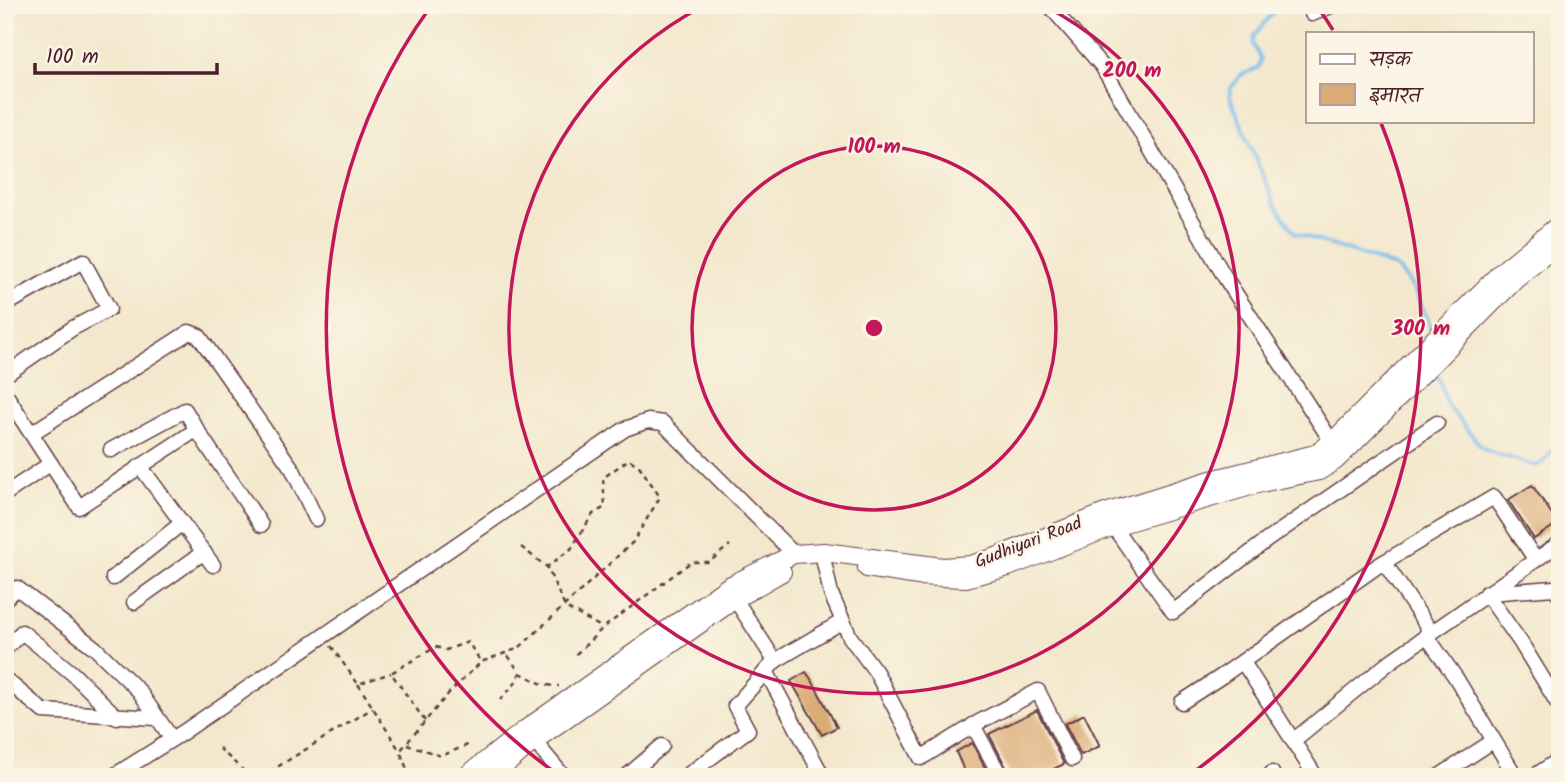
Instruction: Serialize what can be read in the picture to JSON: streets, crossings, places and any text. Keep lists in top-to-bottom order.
{
  "streets": {
    "street": ["Gudhiyari Road"]
  },
  "legend": ["सड़क", "इमारत"],
  "scale_bar": "100 m",
  "rings": ["200 m", "100 m", "300 m"]
}
